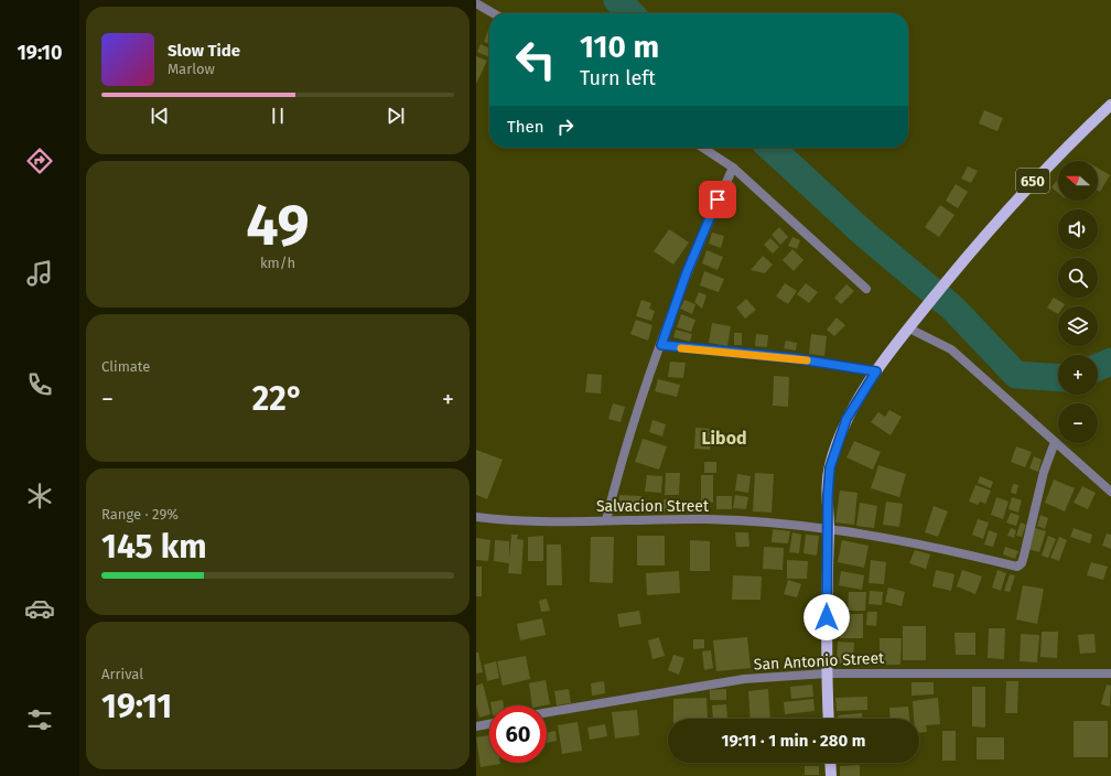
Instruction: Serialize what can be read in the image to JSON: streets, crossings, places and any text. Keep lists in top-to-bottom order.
{
  "streets": {
    "main road": ["650"],
    "street": ["Salvacion Street", "San Antonio Street"]
  },
  "crossings": [
    ["650", "Salvacion Street"],
    ["650", "San Antonio Street"]
  ],
  "districts": ["Libod"],
  "north": "left",
  "page": {
    "tabs": "19:10",
    "turn": ["110 m", "Turn left"],
    "song": ["Slow Tide", "Marlow"],
    "then": "Then",
    "tile": [
      ["49", "km/h"],
      "Climate",
      ["Range · 29%", "145 km"],
      ["Arrival", "19:11"]
    ],
    "map_buttons": ["+", "−"],
    "heat": ["−", "22°", "+"],
    "limit": "60",
    "trip": "19:11 · 1 min · 280 m"
  }
}
